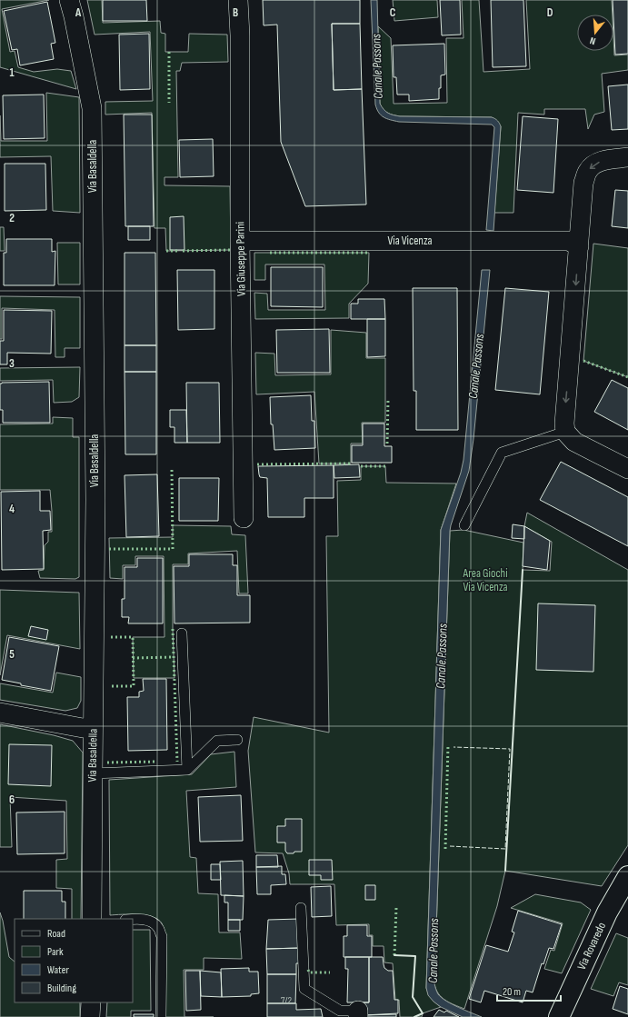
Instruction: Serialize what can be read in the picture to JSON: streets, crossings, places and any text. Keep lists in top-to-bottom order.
{
  "streets": {
    "street": [
      "Via Basaldella",
      "Via Vicenza",
      "Via Giuseppe Parini",
      "Via Rovaredo"
    ]
  },
  "crossings": [
    ["Via Vicenza", "Via Giuseppe Parini"]
  ],
  "water": ["Canale Passons"],
  "parks": ["Area Giochi Via Vicenza"],
  "house_numbers": ["7/2"],
  "legend": [
    "Road",
    "Park",
    "Water",
    "Building"
  ],
  "scale_bar": "20 m",
  "north": "bottom",
  "grid": {
    "columns": [
      "A",
      "B",
      "C",
      "D"
    ],
    "rows": [
      "1",
      "2",
      "3",
      "4",
      "5",
      "6"
    ]
  }
}
